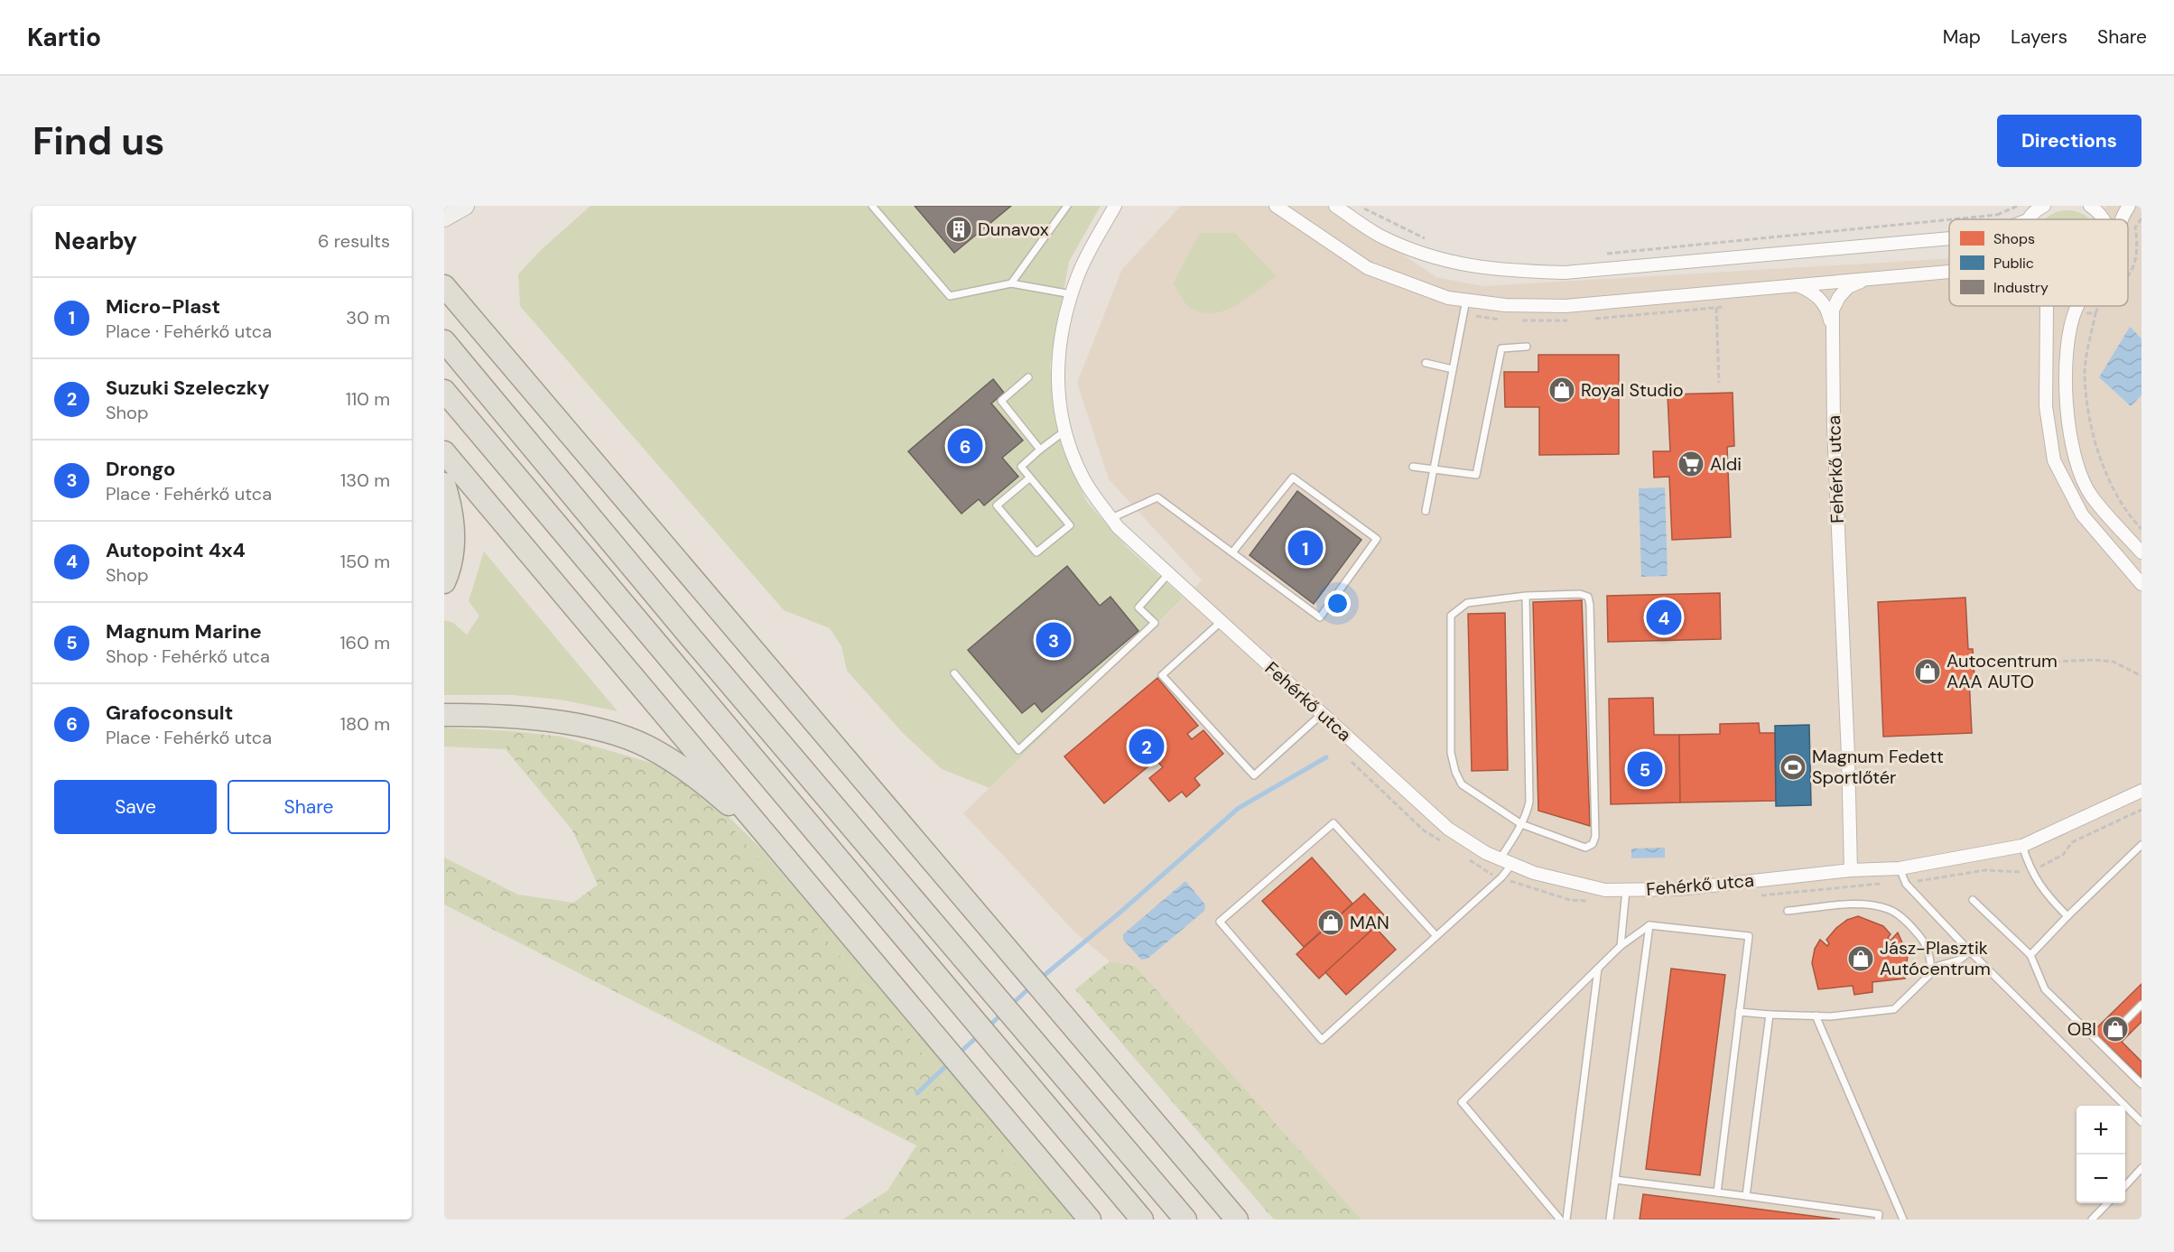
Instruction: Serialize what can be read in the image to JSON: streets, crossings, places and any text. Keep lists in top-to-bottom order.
{
  "streets": {
    "street": ["Fehérkő utca"]
  },
  "places": {
    "building": ["Dunavox"],
    "shop": [
      "Royal Studio",
      "Autocentrum AAA AUTO",
      "MAN",
      "Jász-Plasztik Autócentrum",
      "OBI"
    ],
    "supermarket": ["Aldi"],
    "sports": ["Magnum Fedett Sportlőtér"]
  },
  "legend": ["Shops", "Public", "Industry"],
  "page": {
    "header": "Kartio",
    "nav": ["Map", "Layers", "Share"],
    "buttons": [
      "Directions",
      ["Save", "Share"]
    ],
    "title": "Find us",
    "heading": ["Nearby", "6 results"],
    "list": [
      {
        "mark": "1",
        "name": "Micro-Plast",
        "note": "Place · Fehérkő utca",
        "value": "30 m"
      },
      {
        "mark": "2",
        "name": "Suzuki Szeleczky",
        "note": "Shop",
        "value": "110 m"
      },
      {
        "mark": "3",
        "name": "Drongo",
        "note": "Place · Fehérkő utca",
        "value": "130 m"
      },
      {
        "mark": "4",
        "name": "Autopoint 4x4",
        "note": "Shop",
        "value": "150 m"
      },
      {
        "mark": "5",
        "name": "Magnum Marine",
        "note": "Shop · Fehérkő utca",
        "value": "160 m"
      },
      {
        "mark": "6",
        "name": "Grafoconsult",
        "note": "Place · Fehérkő utca",
        "value": "180 m"
      }
    ],
    "pins": [
      "6",
      "1",
      "4",
      "3",
      "2",
      "5"
    ],
    "map_buttons": ["+", "−"]
  }
}
